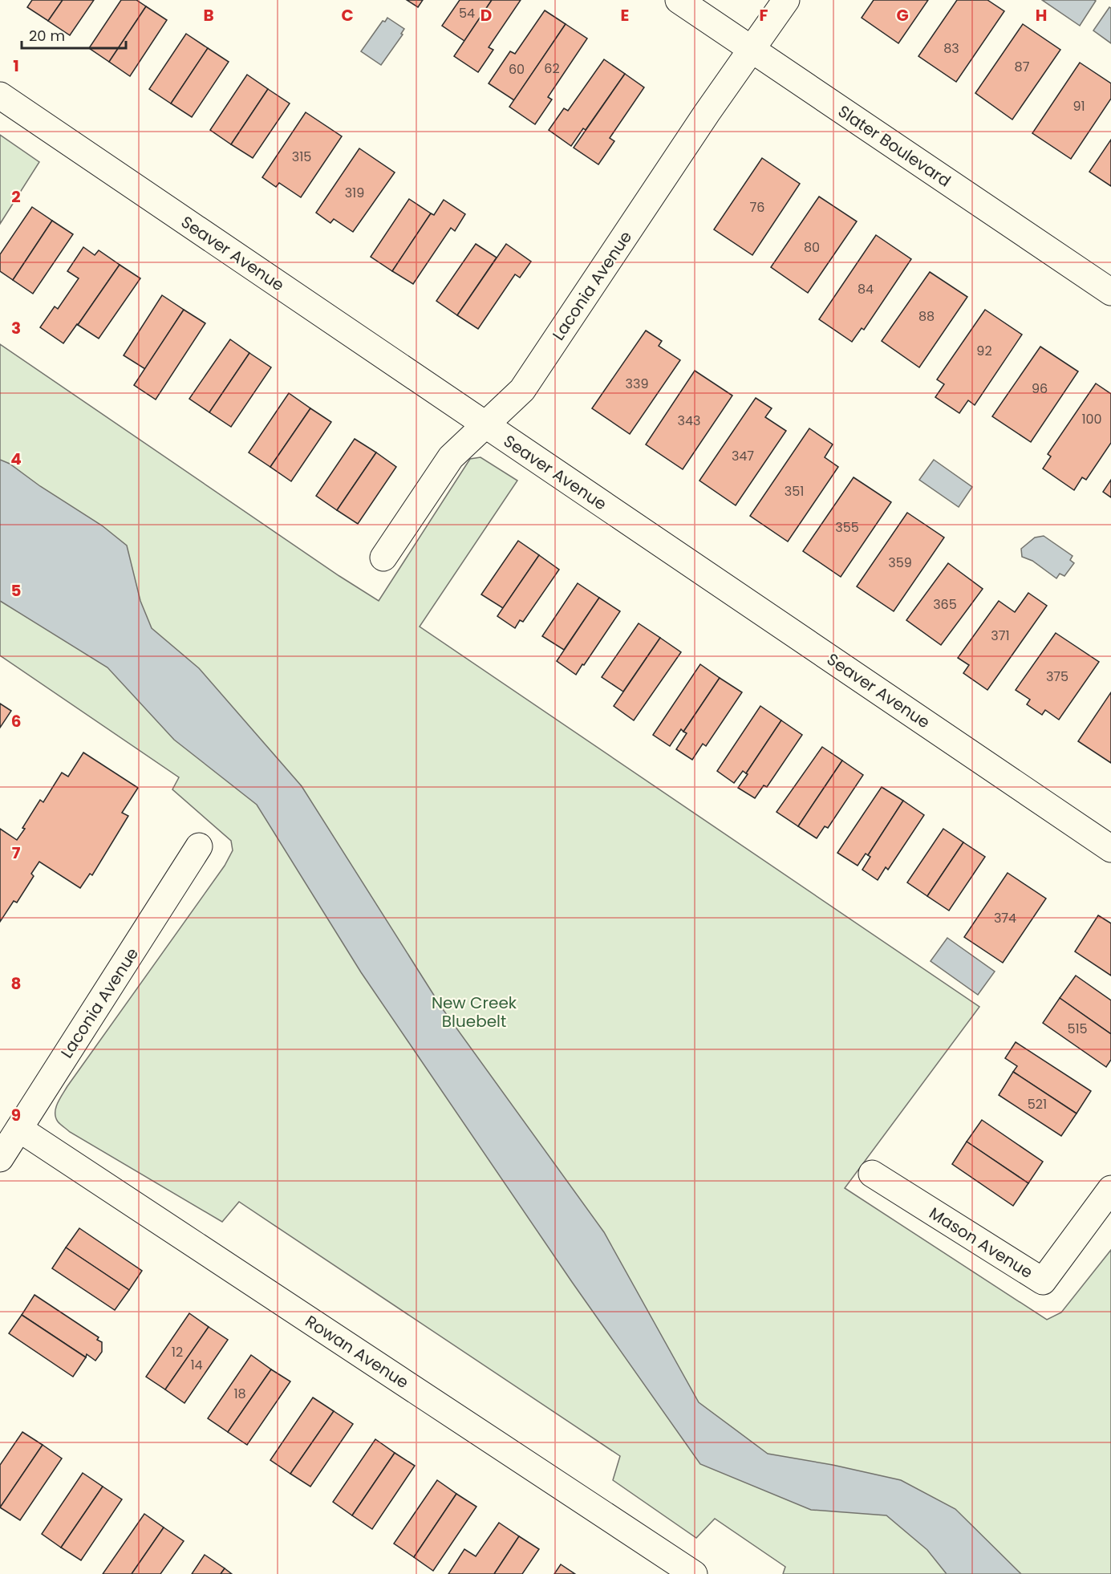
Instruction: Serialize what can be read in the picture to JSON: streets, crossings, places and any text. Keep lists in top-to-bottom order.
{
  "streets": {
    "street": [
      "Slater Boulevard",
      "Seaver Avenue",
      "Laconia Avenue",
      "Mason Avenue",
      "Rowan Avenue"
    ]
  },
  "crossings": [
    ["Slater Boulevard", "Laconia Avenue"],
    ["Seaver Avenue", "Laconia Avenue"],
    ["Laconia Avenue", "Rowan Avenue"]
  ],
  "parks": ["New Creek Bluebelt"],
  "house_numbers": [
    "54",
    "83",
    "87",
    "62",
    "60",
    "91",
    "315",
    "319",
    "76",
    "80",
    "84",
    "88",
    "92",
    "339",
    "96",
    "100",
    "343",
    "347",
    "351",
    "355",
    "359",
    "365",
    "371",
    "375",
    "374",
    "515",
    "521",
    "12",
    "14",
    "18"
  ],
  "scale_bar": "20 m",
  "grid": {
    "columns": [
      "B",
      "C",
      "D",
      "E",
      "F",
      "G",
      "H"
    ],
    "rows": [
      "1",
      "2",
      "3",
      "4",
      "5",
      "6",
      "7",
      "8",
      "9"
    ]
  }
}
